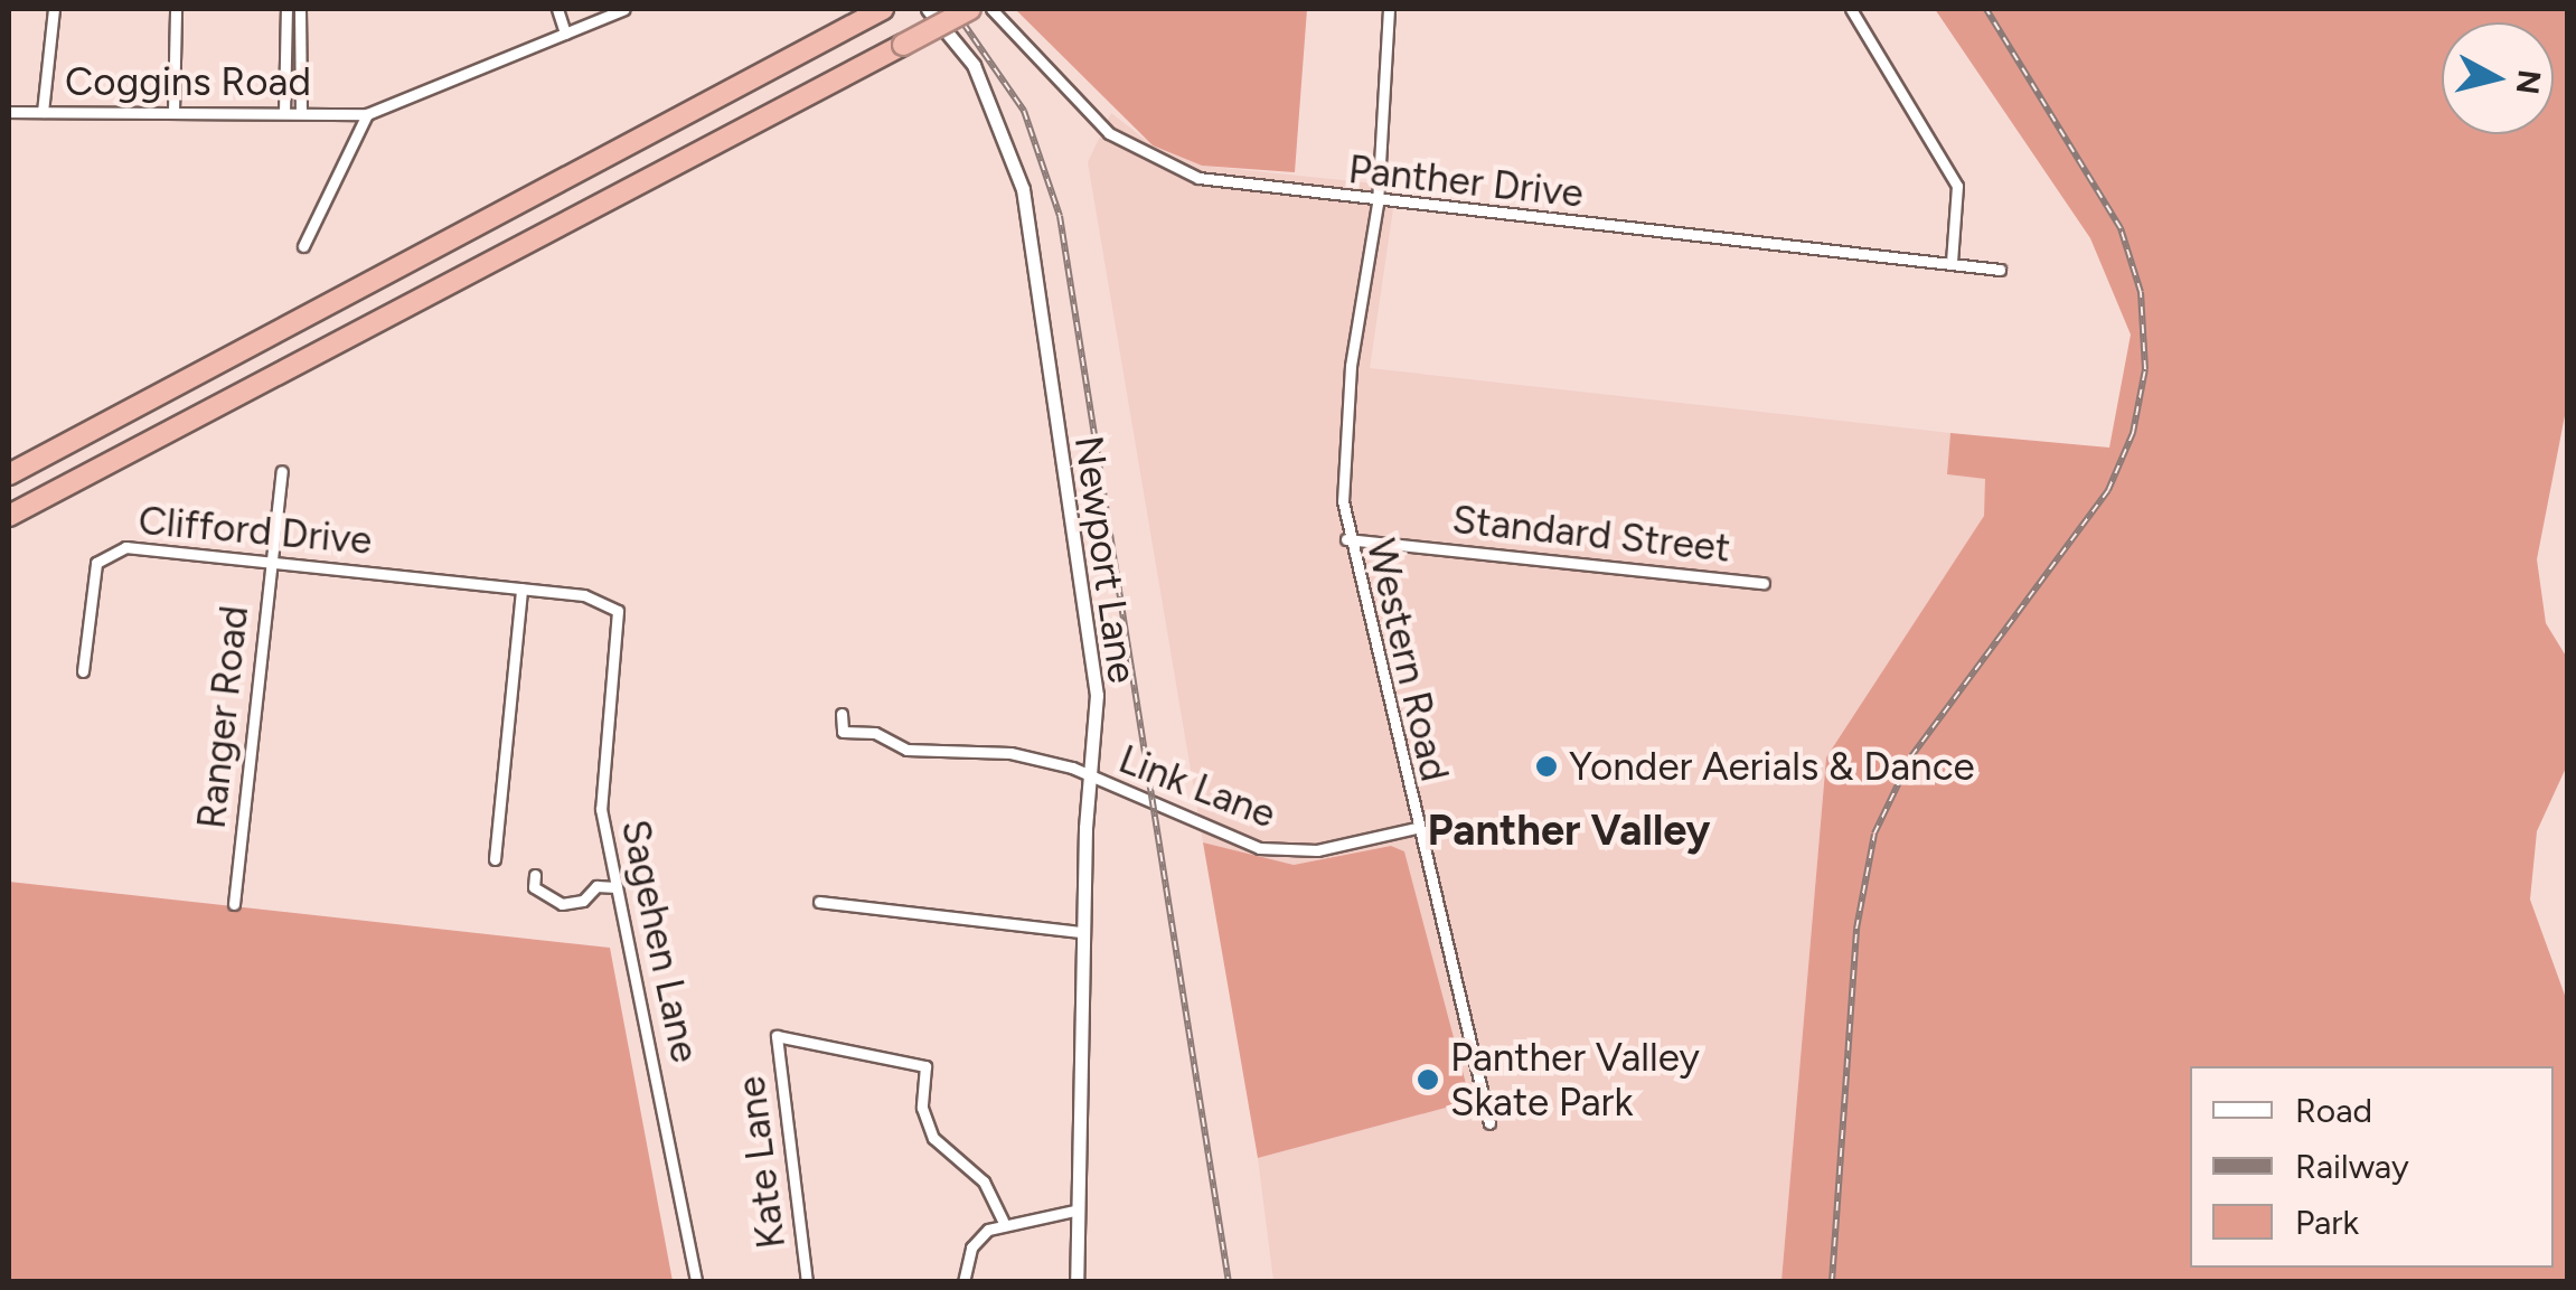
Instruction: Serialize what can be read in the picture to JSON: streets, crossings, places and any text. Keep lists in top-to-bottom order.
{
  "streets": {
    "street": [
      "Coggins Road",
      "Panther Drive",
      "Clifford Drive",
      "Standard Street",
      "Newport Lane",
      "Western Road",
      "Ranger Road",
      "Link Lane",
      "Sagehen Lane",
      "Kate Lane"
    ]
  },
  "crossings": [
    ["Panther Drive", "Western Road"],
    ["Clifford Drive", "Ranger Road"],
    ["Clifford Drive", "Sagehen Lane"],
    ["Standard Street", "Western Road"],
    ["Newport Lane", "Link Lane"],
    ["Western Road", "Link Lane"]
  ],
  "districts": ["Panther Valley"],
  "places": ["Yonder Aerials & Dance", "Panther Valley Skate Park"],
  "legend": ["Road", "Railway", "Park"],
  "north": "right"
}
